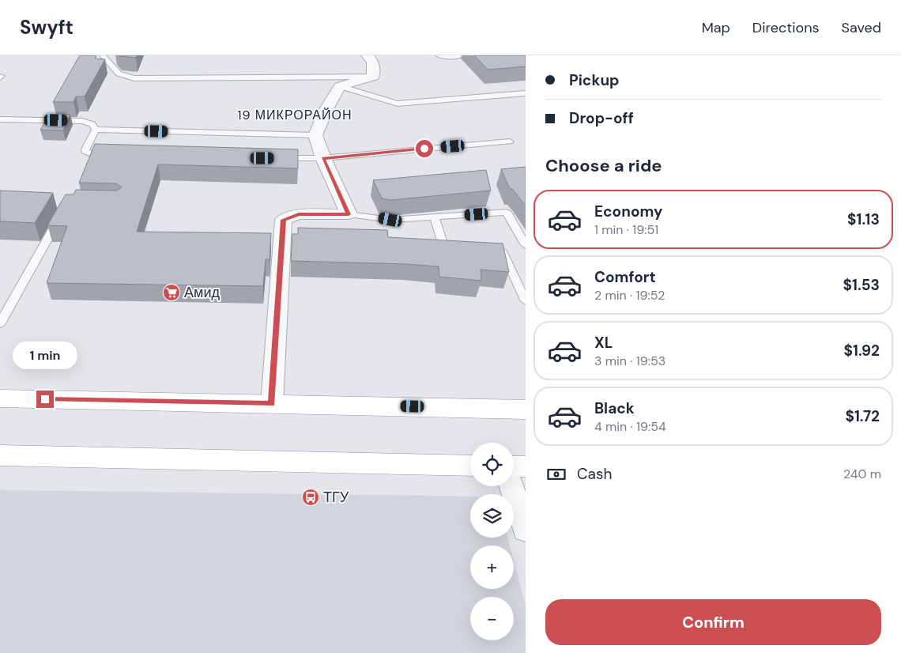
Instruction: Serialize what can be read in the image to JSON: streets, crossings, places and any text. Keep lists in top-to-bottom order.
{
  "districts": ["19 МИКРОРАЙОН"],
  "places": {
    "supermarket": ["Амид"],
    "bus stop": ["ТГУ"]
  },
  "page": {
    "header": "Swyft",
    "nav": ["Map", "Directions", "Saved"],
    "banner": ["Pickup", "Drop-off"],
    "heading": "Choose a ride",
    "list": [
      {
        "name": "Economy",
        "note": "1 min · 19:51",
        "value": "$1.13"
      },
      {
        "name": "Comfort",
        "note": "2 min · 19:52",
        "value": "$1.53"
      },
      {
        "name": "XL",
        "note": "3 min · 19:53",
        "value": "$1.92"
      },
      {
        "name": "Black",
        "note": "4 min · 19:54",
        "value": "$1.72"
      }
    ],
    "bubble": "1 min",
    "map_buttons": ["+", "−"],
    "pay": ["Cash", "240 m"],
    "buttons": "Confirm"
  }
}
